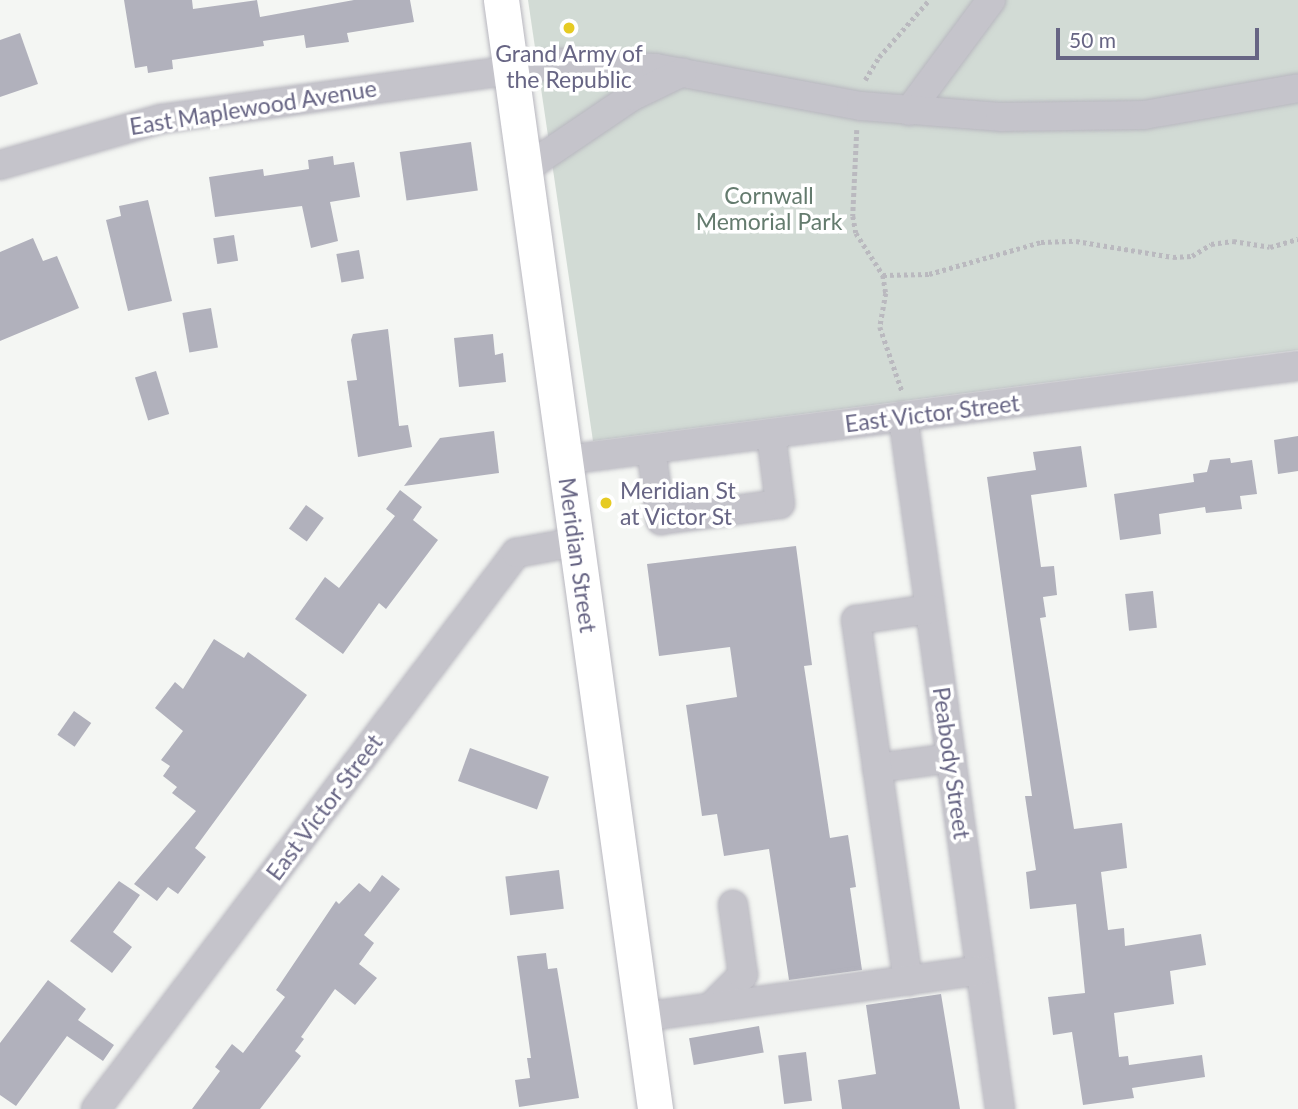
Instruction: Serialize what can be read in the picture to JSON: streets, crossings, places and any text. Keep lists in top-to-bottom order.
{
  "streets": {
    "main road": ["Meridian Street"],
    "street": ["East Maplewood Avenue", "East Victor Street", "Peabody Street"]
  },
  "crossings": [
    ["East Maplewood Avenue", "Meridian Street"],
    ["East Victor Street", "Meridian Street"],
    ["East Victor Street", "Peabody Street"]
  ],
  "parks": ["Cornwall Memorial Park"],
  "places": ["Grand Army of the Republic", "Meridian St at Victor St"],
  "scale_bar": "50 m"
}
